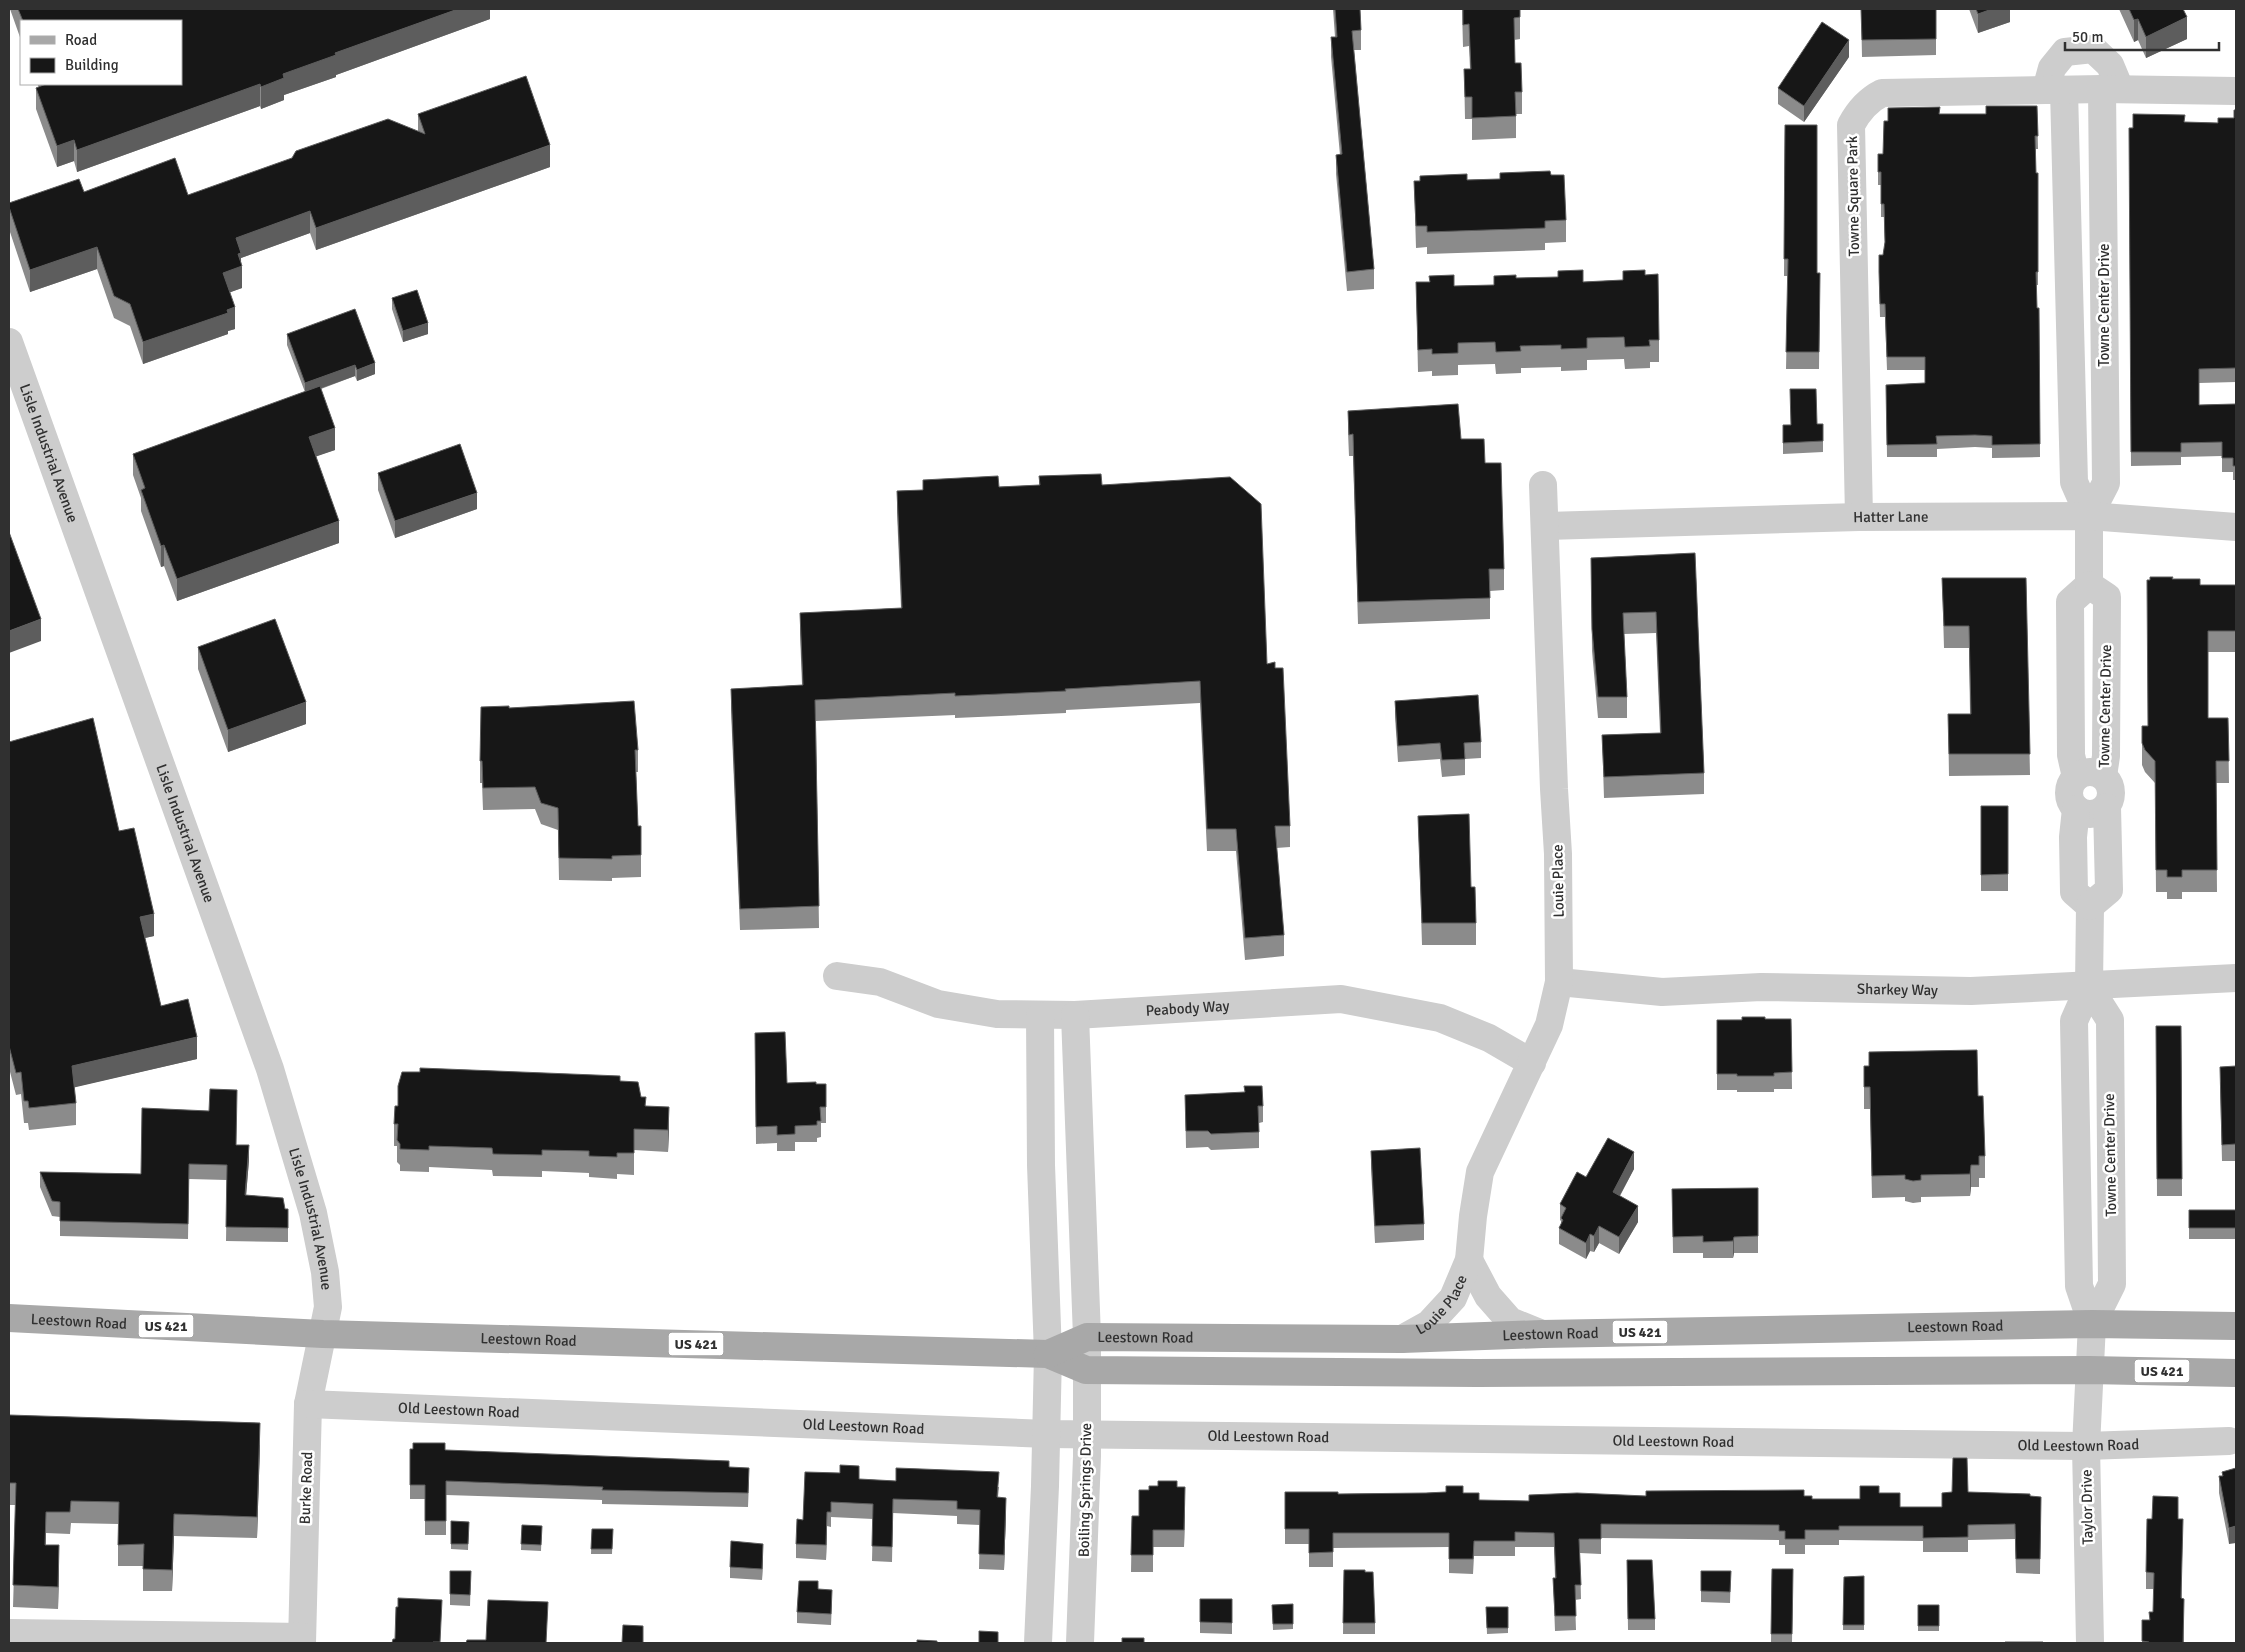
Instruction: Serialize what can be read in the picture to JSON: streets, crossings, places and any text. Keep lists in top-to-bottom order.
{
  "streets": {
    "main road": ["Leestown Road", "US 421"],
    "street": [
      "Towne Square Park",
      "Towne Center Drive",
      "Lisle Industrial Avenue",
      "Hatter Lane",
      "Louie Place",
      "Sharkey Way",
      "Peabody Way",
      "Old Leestown Road",
      "Burke Road",
      "Boiling Springs Drive",
      "Taylor Drive"
    ]
  },
  "crossings": [
    ["Towne Square Park", "Towne Center Drive"],
    ["Towne Square Park", "Hatter Lane"],
    ["Towne Center Drive", "Hatter Lane"],
    ["Towne Center Drive", "Sharkey Way"],
    ["Towne Center Drive", "Leestown Road"],
    ["Towne Center Drive", "Taylor Drive"],
    ["Lisle Industrial Avenue", "Leestown Road"],
    ["Lisle Industrial Avenue", "Burke Road"],
    ["Hatter Lane", "Louie Place"],
    ["Louie Place", "Sharkey Way"],
    ["Louie Place", "Peabody Way"],
    ["Louie Place", "Leestown Road"],
    ["Peabody Way", "Boiling Springs Drive"],
    ["Leestown Road", "Burke Road"],
    ["Leestown Road", "Boiling Springs Drive"],
    ["Leestown Road", "Taylor Drive"],
    ["Old Leestown Road", "Burke Road"],
    ["Old Leestown Road", "Boiling Springs Drive"],
    ["Old Leestown Road", "Taylor Drive"]
  ],
  "legend": ["Road", "Building"],
  "scale_bar": "50 m"
}
